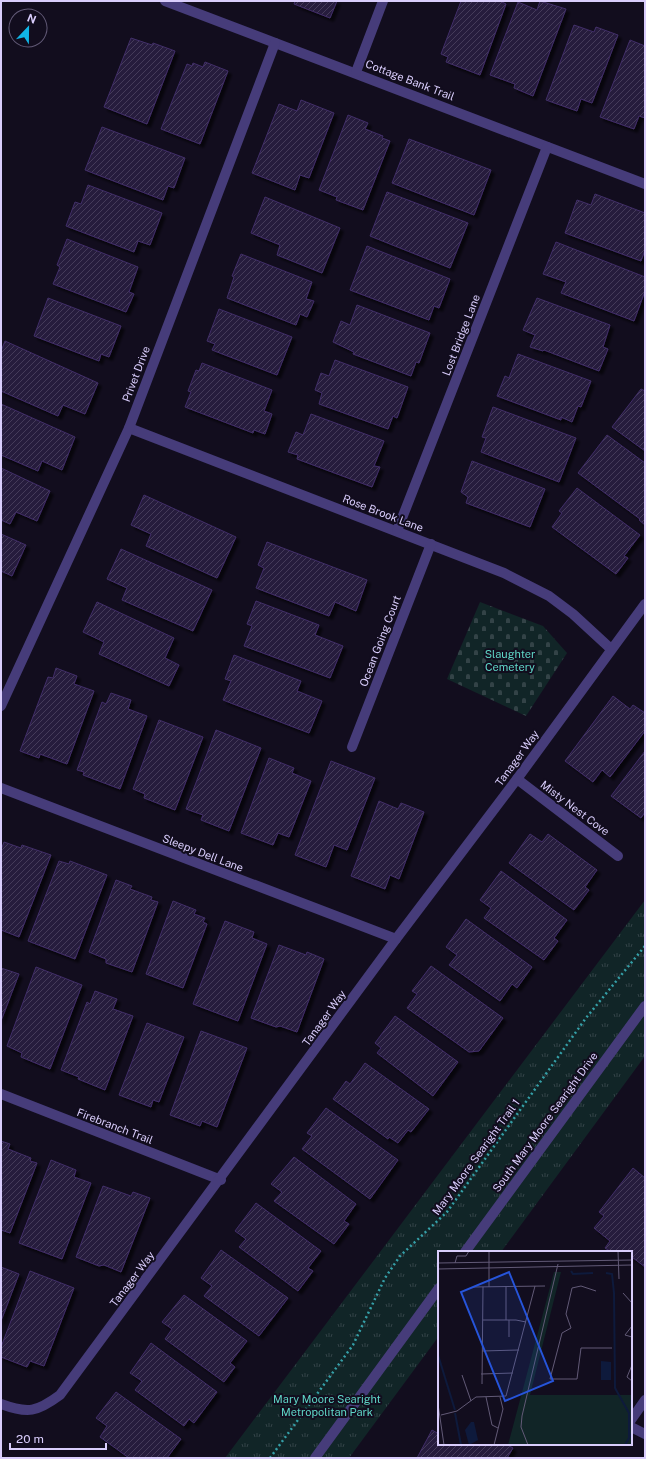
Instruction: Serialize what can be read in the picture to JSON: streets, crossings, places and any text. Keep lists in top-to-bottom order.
{
  "streets": {
    "street": [
      "Cottage Bank Trail",
      "Lost Bridge Lane",
      "Privet Drive",
      "Rose Brook Lane",
      "Ocean Going Court",
      "Tanager Way",
      "Misty Nest Cove",
      "Sleepy Dell Lane",
      "South Mary Moore Searight Drive",
      "Firebranch Trail"
    ],
    "path": ["Mary Moore Searight Trail 1"]
  },
  "crossings": [
    ["Cottage Bank Trail", "Lost Bridge Lane"],
    ["Cottage Bank Trail", "Privet Drive"],
    ["Lost Bridge Lane", "Rose Brook Lane"],
    ["Privet Drive", "Rose Brook Lane"],
    ["Rose Brook Lane", "Ocean Going Court"],
    ["Rose Brook Lane", "Tanager Way"],
    ["Tanager Way", "Misty Nest Cove"],
    ["Tanager Way", "Sleepy Dell Lane"],
    ["Tanager Way", "Firebranch Trail"]
  ],
  "parks": ["Slaughter Cemetery", "Mary Moore Searight Metropolitan Park"],
  "scale_bar": "20 m",
  "north": "top"
}
